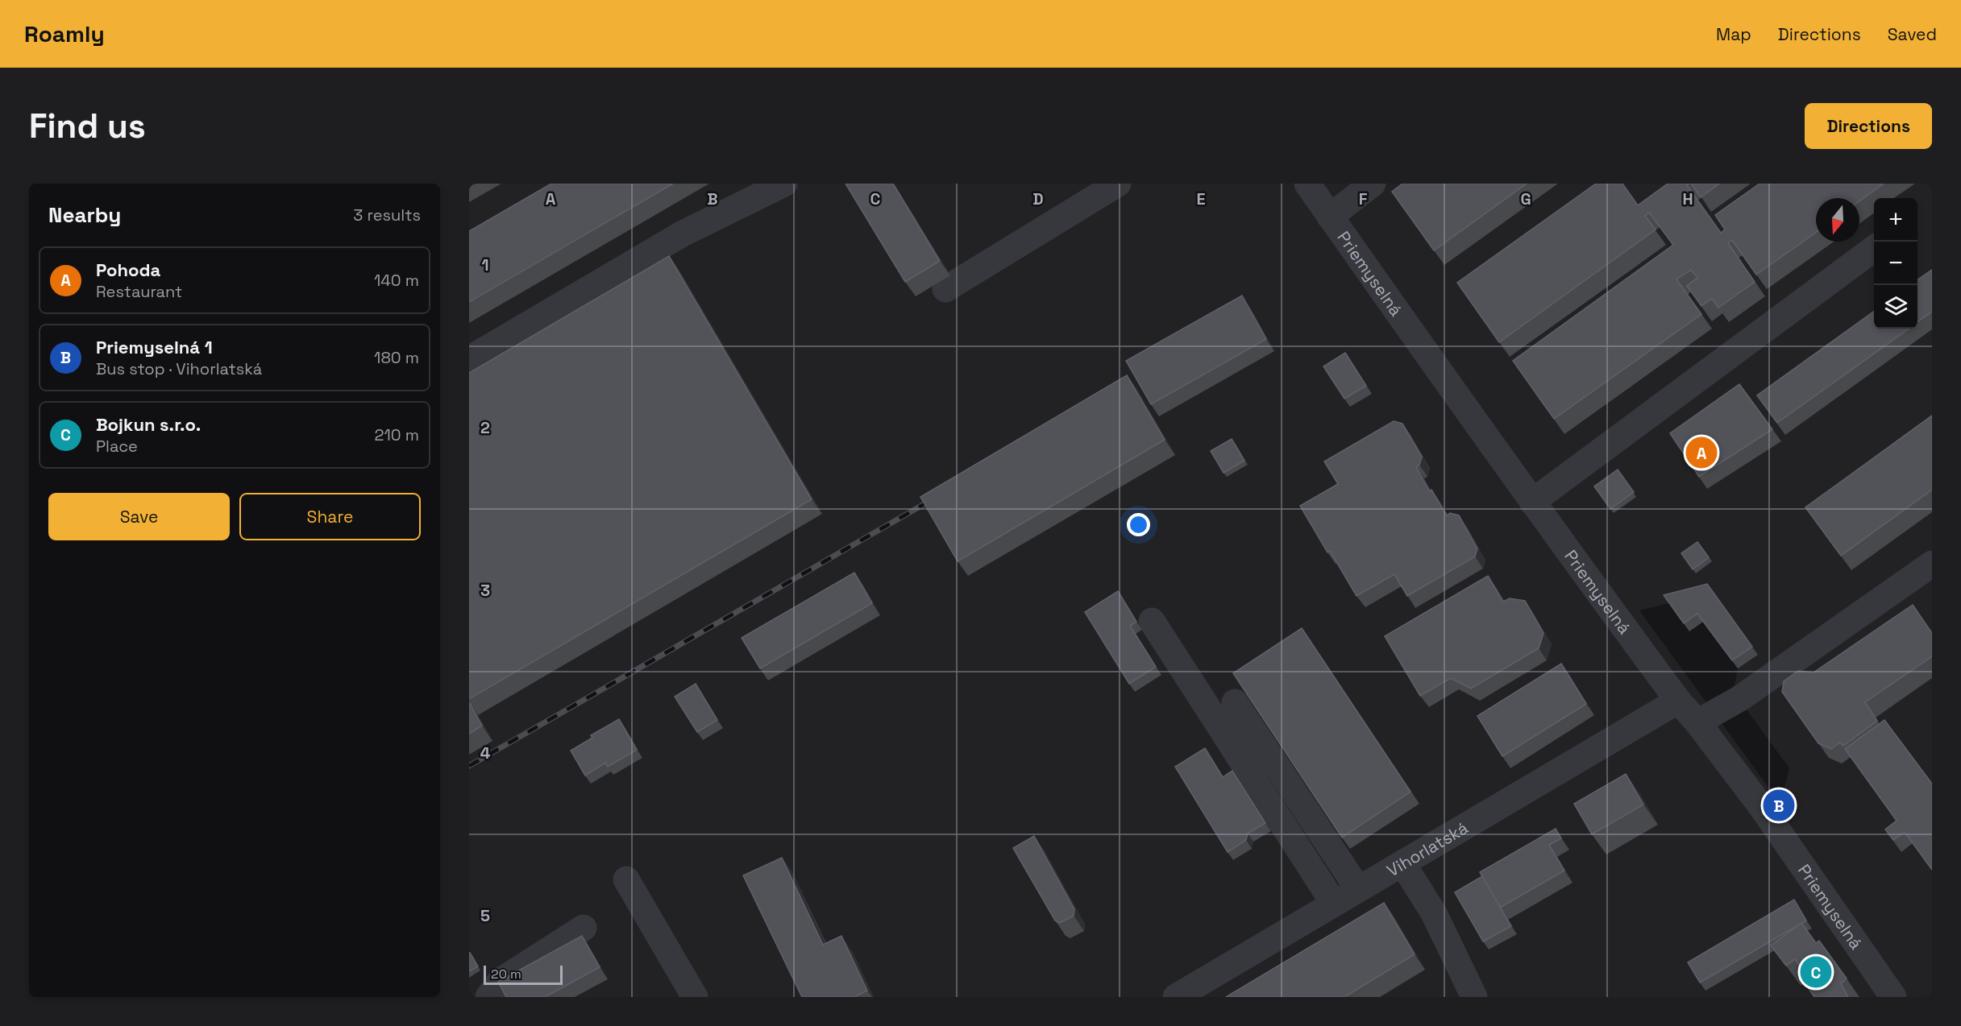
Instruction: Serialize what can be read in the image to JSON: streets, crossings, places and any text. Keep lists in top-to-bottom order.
{
  "streets": {
    "street": ["Priemyselná", "Vihorlatská"]
  },
  "crossings": [
    ["Priemyselná", "Vihorlatská"]
  ],
  "scale_bar": "20 m",
  "north": "bottom",
  "page": {
    "header": "Roamly",
    "nav": ["Map", "Directions", "Saved"],
    "buttons": [
      "Directions",
      ["Save", "Share"]
    ],
    "title": "Find us",
    "heading": ["Nearby", "3 results"],
    "map_buttons": ["+", "−"],
    "list": [
      {
        "mark": "A",
        "name": "Pohoda",
        "note": "Restaurant",
        "value": "140 m"
      },
      {
        "mark": "B",
        "name": "Priemyselná 1",
        "note": "Bus stop · Vihorlatská",
        "value": "180 m"
      },
      {
        "mark": "C",
        "name": "Bojkun s.r.o.",
        "note": "Place",
        "value": "210 m"
      }
    ],
    "pins": ["A", "B", "C"],
    "scale": "20 m"
  },
  "grid": {
    "columns": [
      "A",
      "B",
      "C",
      "D",
      "E",
      "F",
      "G",
      "H"
    ],
    "rows": [
      "1",
      "2",
      "3",
      "4",
      "5"
    ]
  }
}
